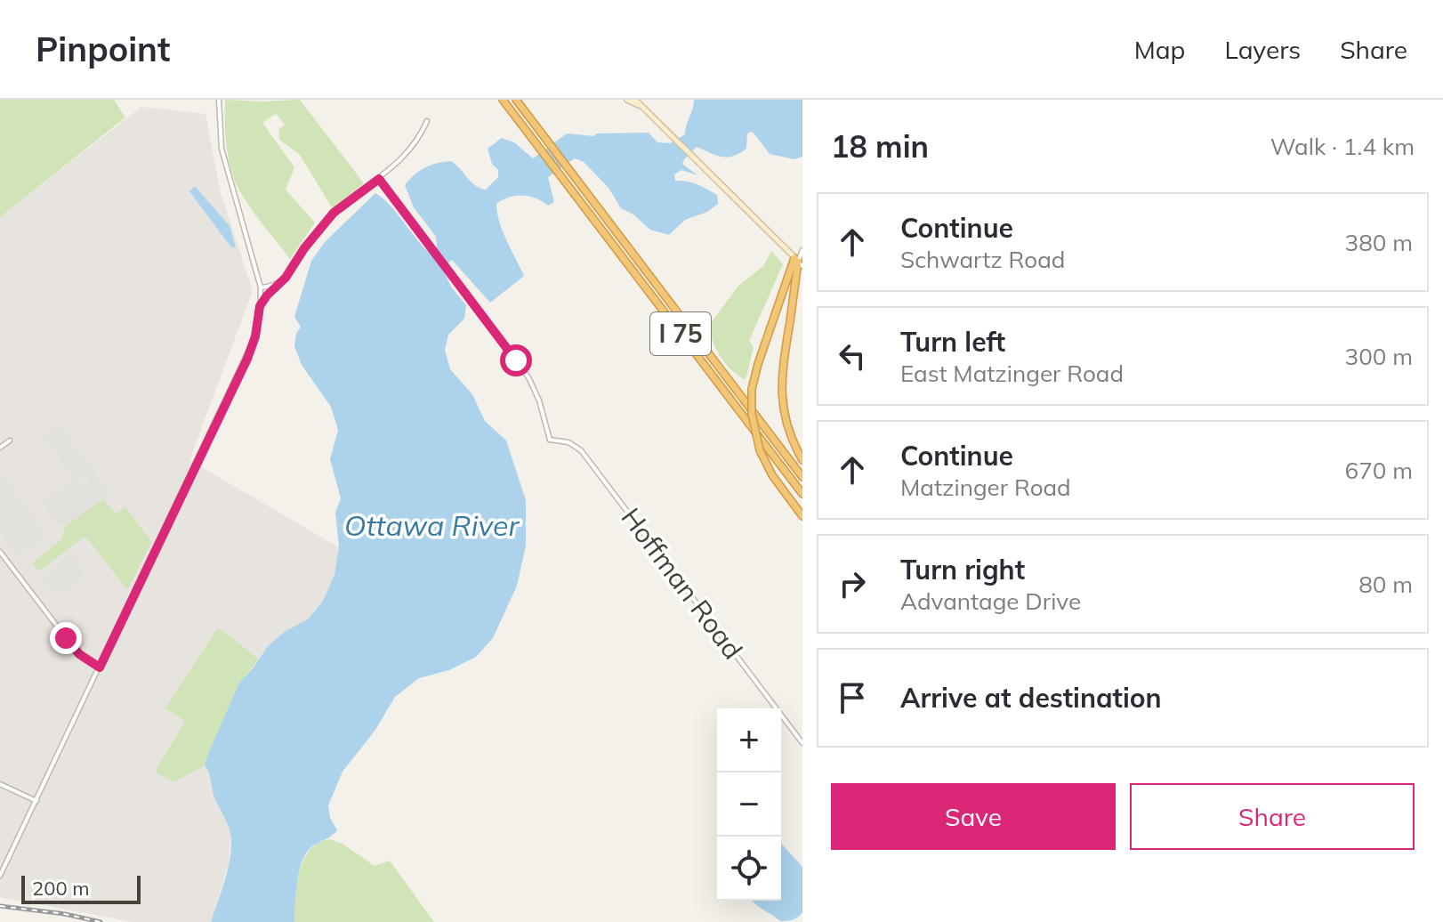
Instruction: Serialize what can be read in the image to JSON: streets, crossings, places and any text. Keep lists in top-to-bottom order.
{
  "streets": {
    "highway": ["I 75"],
    "street": ["Hoffman Road"]
  },
  "water": ["Ottawa River"],
  "scale_bar": "200 m",
  "page": {
    "header": "Pinpoint",
    "nav": ["Map", "Layers", "Share"],
    "heading": ["18 min", "Walk · 1.4 km"],
    "list": [
      ["Continue", "Schwartz Road", "380 m"],
      ["Turn left", "East Matzinger Road", "300 m"],
      ["Continue", "Matzinger Road", "670 m"],
      ["Turn right", "Advantage Drive", "80 m"],
      "Arrive at destination"
    ],
    "map_buttons": ["+", "−"],
    "buttons": ["Save", "Share"],
    "scale": "200 m"
  }
}
